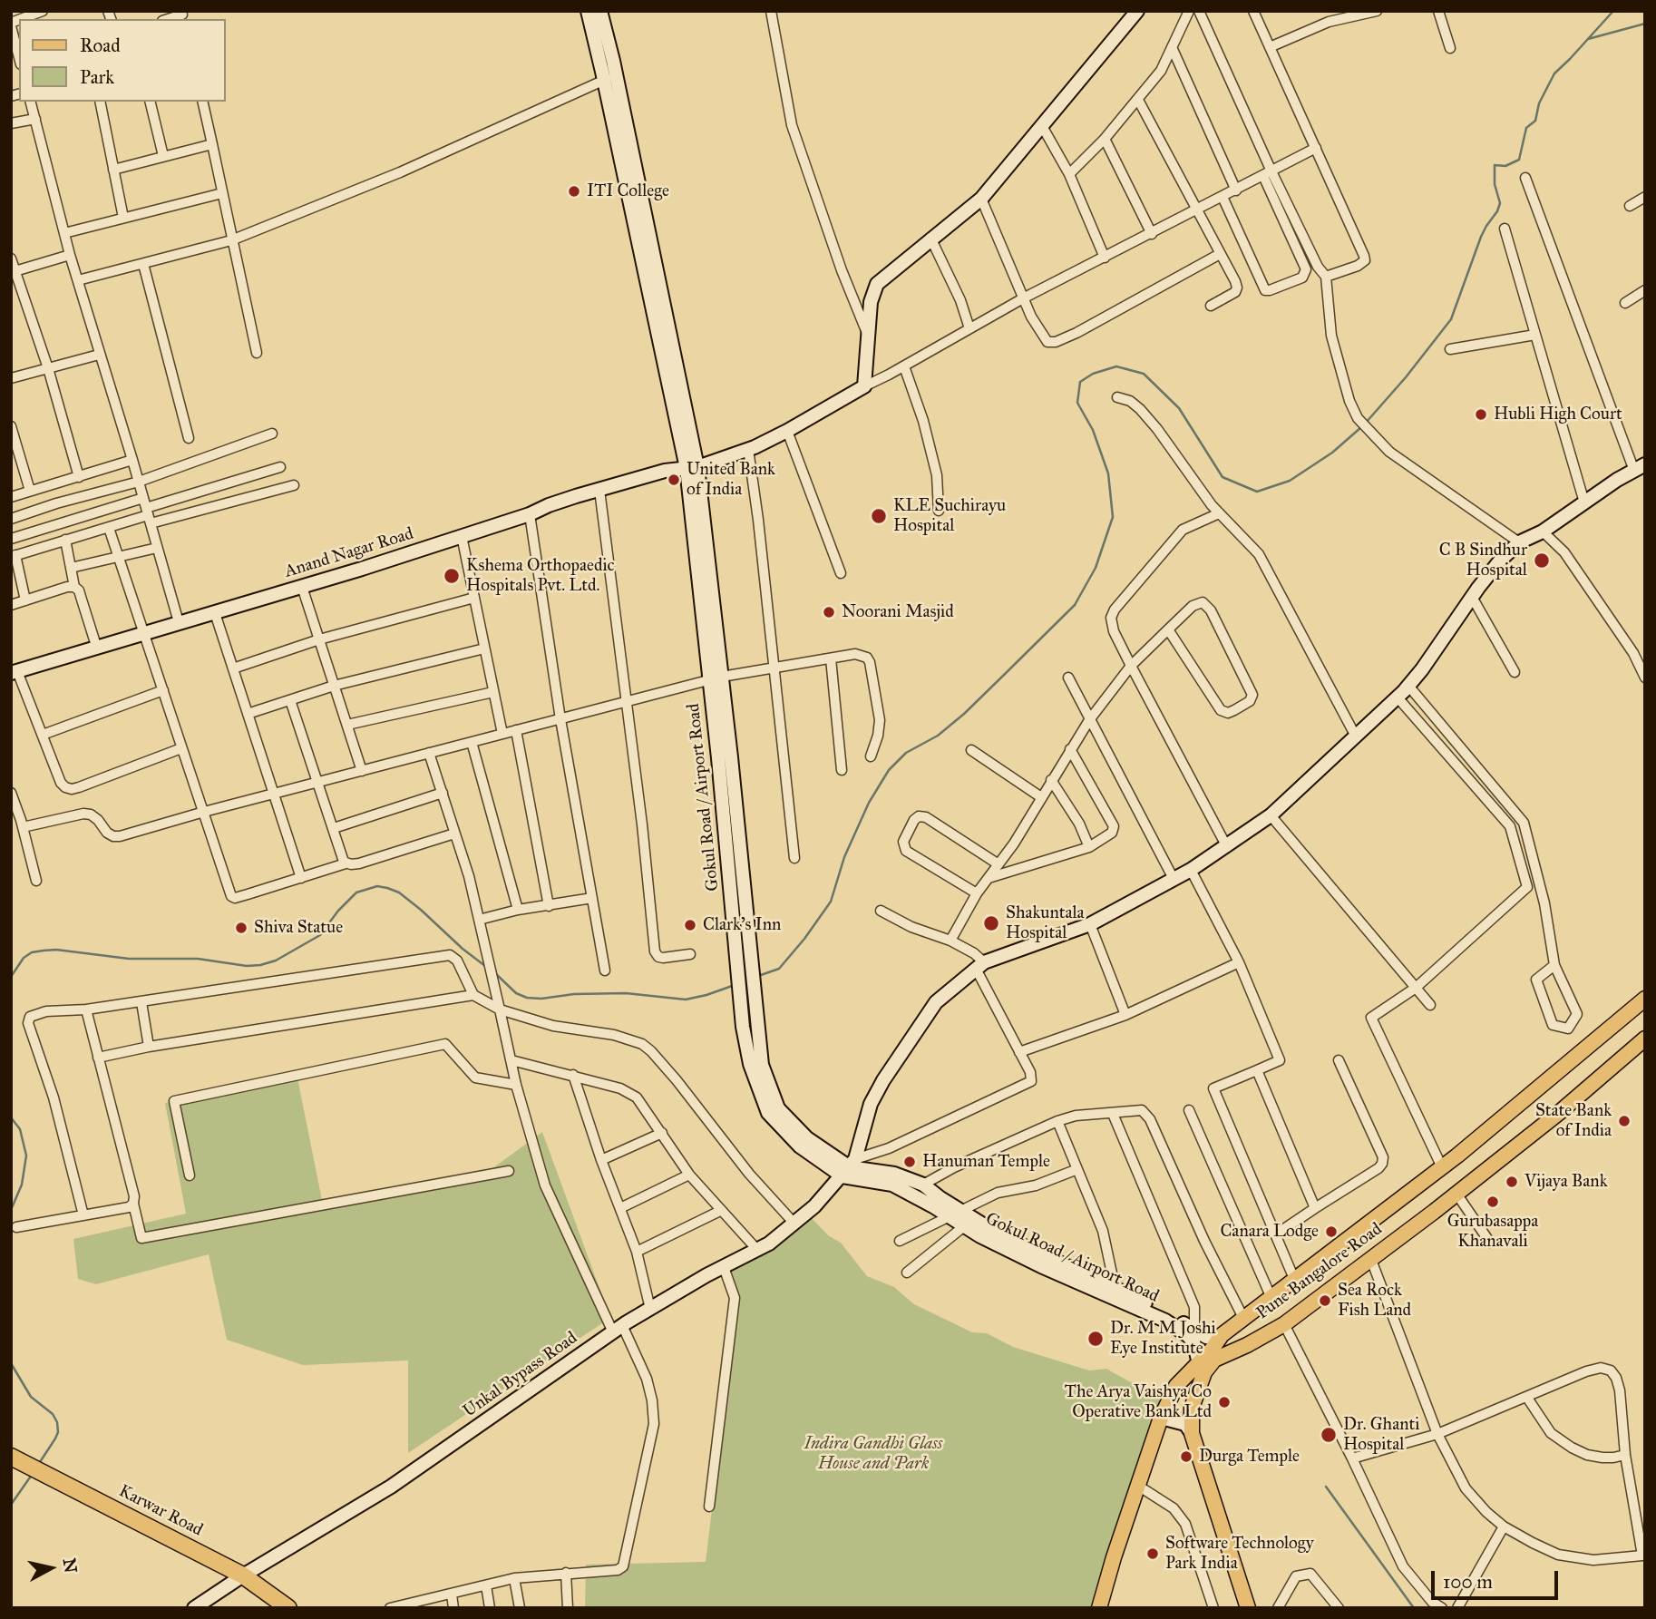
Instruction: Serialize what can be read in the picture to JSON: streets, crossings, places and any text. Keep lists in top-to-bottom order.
{
  "streets": {
    "highway": ["Karwar Road"],
    "main road": [
      "Anand Nagar Road",
      "Gokul Road / Airport Road",
      "Pune Bangalore Road",
      "Unkal Bypass Road"
    ]
  },
  "crossings": [
    ["Anand Nagar Road", "Gokul Road / Airport Road"],
    ["Gokul Road / Airport Road", "Pune Bangalore Road"],
    ["Gokul Road / Airport Road", "Unkal Bypass Road"],
    ["Unkal Bypass Road", "Karwar Road"]
  ],
  "parks": ["Indira Gandhi Glass House and Park"],
  "places": [
    "ITI College",
    "Hubli High Court",
    "United Bank of India",
    "KLE Suchirayu Hospital",
    "C B Sindhur Hospital",
    "Kshema Orthopaedic Hospitals Pvt. Ltd.",
    "Noorani Masjid",
    "Shakuntala Hospital",
    "Clark's Inn",
    "Shiva Statue",
    "State Bank of India",
    "Hanuman Temple",
    "Vijaya Bank",
    "Gurubasappa Khanavali",
    "Canara Lodge",
    "Sea Rock Fish Land",
    "Dr. M M Joshi Eye Institute",
    "The Arya Vaishya Co Operative Bank Ltd",
    "Dr. Ghanti Hospital",
    "Durga Temple",
    "Software Technology Park India"
  ],
  "legend": ["Road", "Park"],
  "scale_bar": "100 m",
  "north": "right"
}
